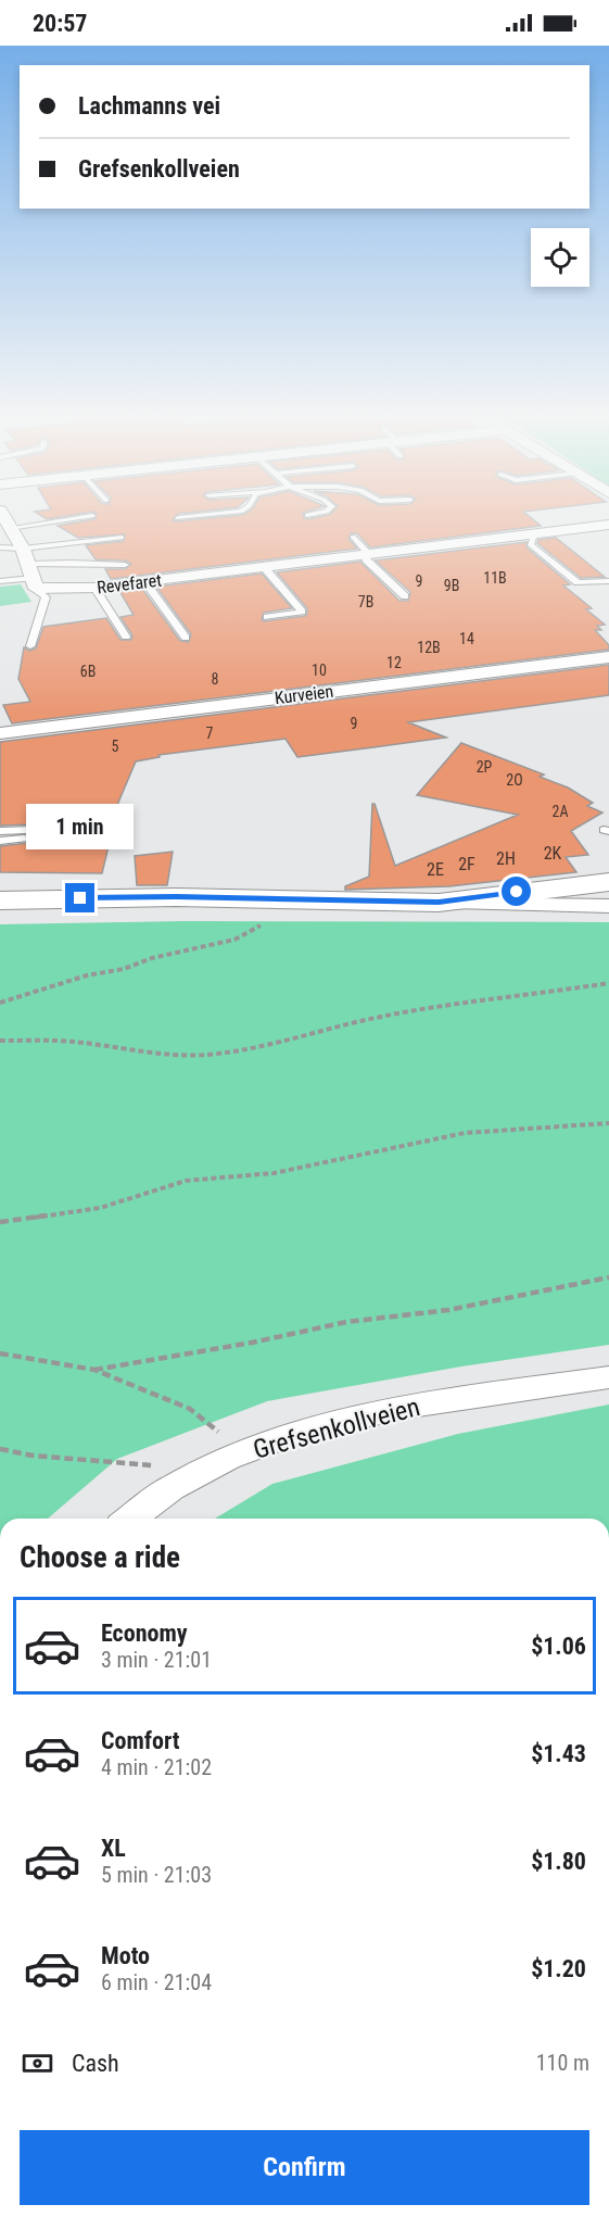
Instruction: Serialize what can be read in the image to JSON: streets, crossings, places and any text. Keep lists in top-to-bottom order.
{
  "streets": {
    "street": ["Revefaret", "Kurveien", "Grefsenkollveien"]
  },
  "house_numbers": [
    "11B",
    "9",
    "9B",
    "7B",
    "14",
    "12B",
    "12",
    "10",
    "6B",
    "8",
    "9",
    "7",
    "5",
    "2P",
    "2O",
    "2A",
    "2K",
    "2H",
    "2F",
    "2E"
  ],
  "page": {
    "status": "20:57",
    "banner": ["Lachmanns vei", "Grefsenkollveien"],
    "bubble": "1 min",
    "heading": "Choose a ride",
    "list": [
      {
        "name": "Economy",
        "note": "3 min · 21:01",
        "value": "$1.06"
      },
      {
        "name": "Comfort",
        "note": "4 min · 21:02",
        "value": "$1.43"
      },
      {
        "name": "XL",
        "note": "5 min · 21:03",
        "value": "$1.80"
      },
      {
        "name": "Moto",
        "note": "6 min · 21:04",
        "value": "$1.20"
      }
    ],
    "pay": ["Cash", "110 m"],
    "buttons": "Confirm"
  }
}
